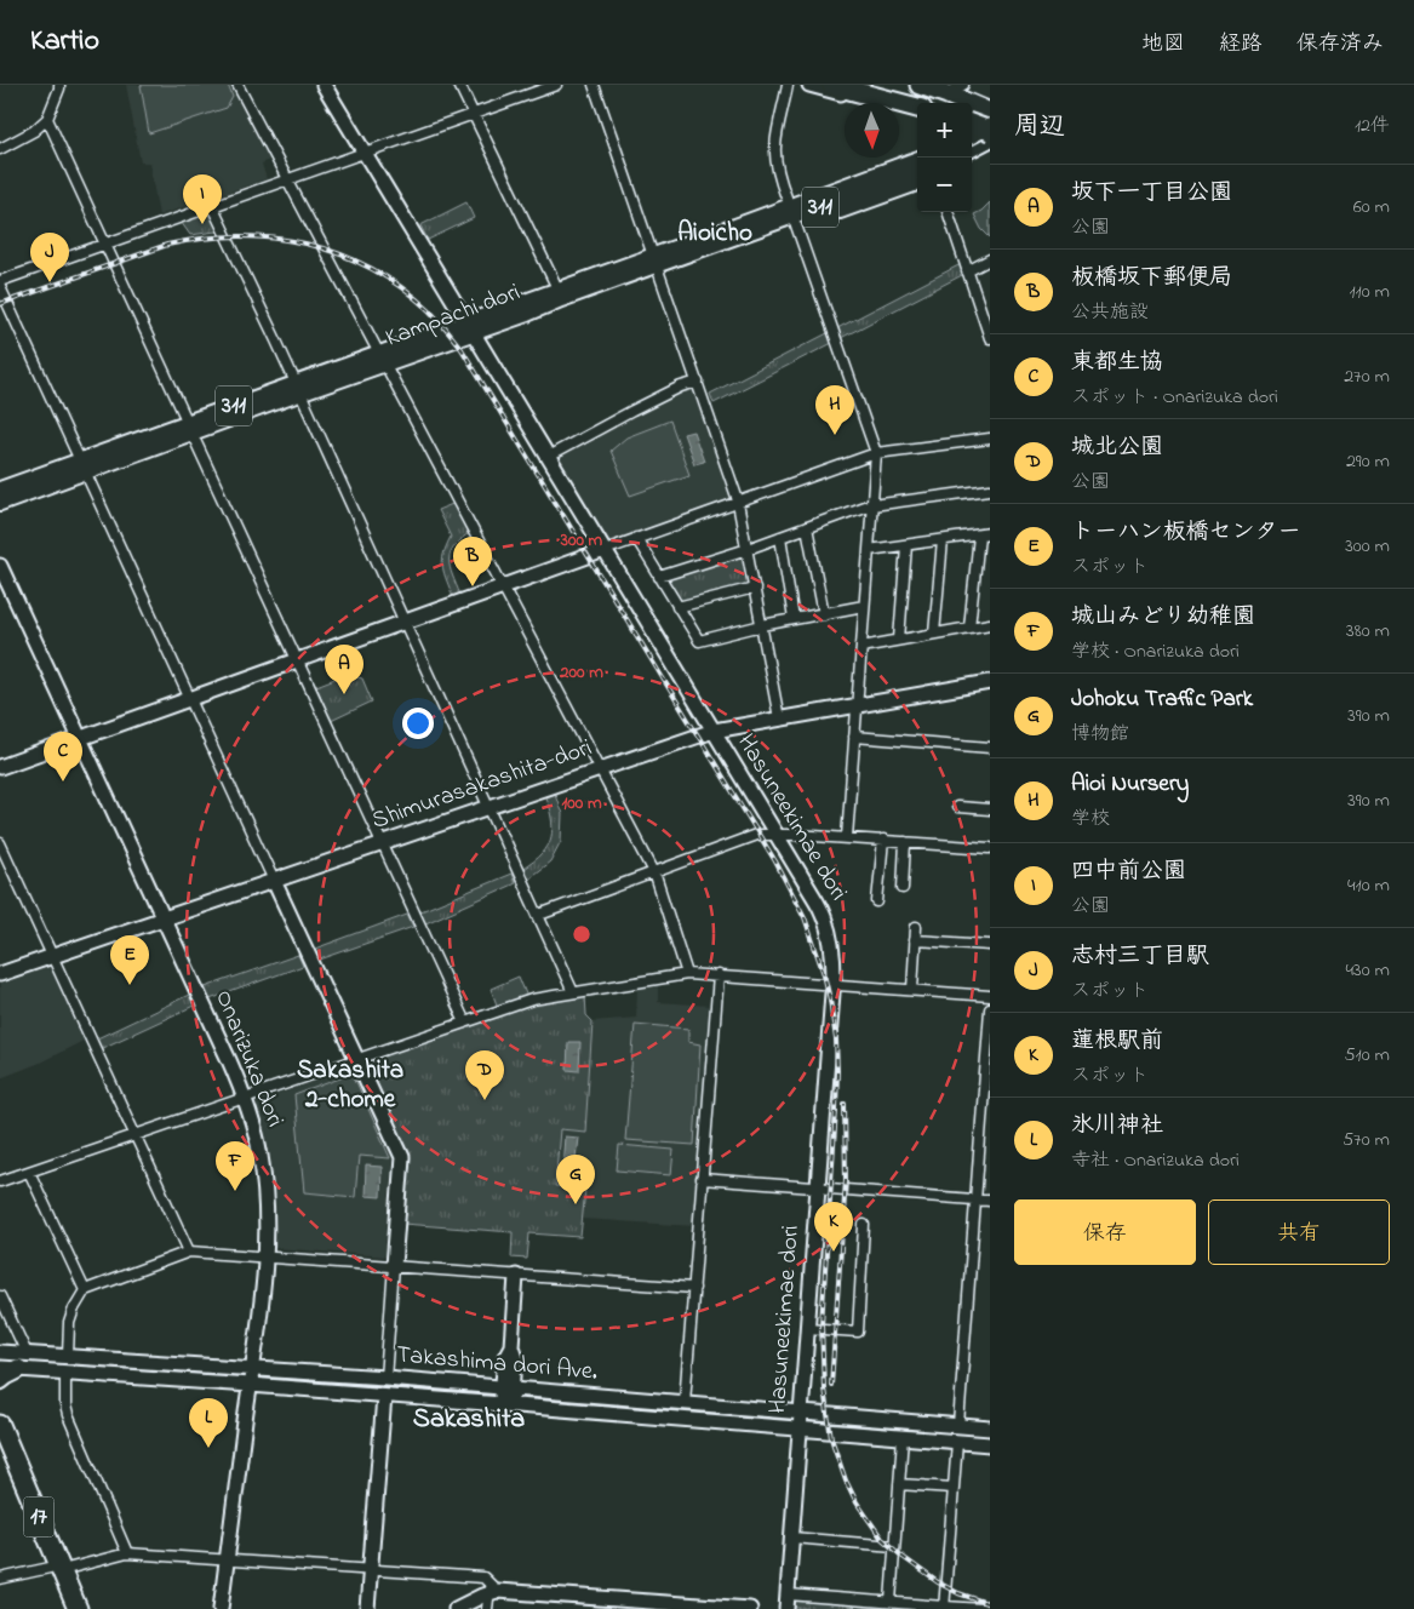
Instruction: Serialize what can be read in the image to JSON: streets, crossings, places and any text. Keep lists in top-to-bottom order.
{
  "streets": {
    "highway": ["17"],
    "main road": ["311", "Kampachi dori"],
    "street": [
      "Shimurasakashita-dori",
      "Hasuneekimae dori",
      "Onarizuka dori",
      "Takashima dori Ave."
    ]
  },
  "crossings": [
    ["Kampachi dori", "Hasuneekimae dori"],
    ["Shimurasakashita-dori", "Hasuneekimae dori"],
    ["Shimurasakashita-dori", "Onarizuka dori"],
    ["Hasuneekimae dori", "Takashima dori Ave."],
    ["Onarizuka dori", "Takashima dori Ave."]
  ],
  "districts": ["Aioicho", "Sakashita 2-chome", "Sakashita"],
  "north": "bottom",
  "page": {
    "header": "Kartio",
    "nav": ["地図", "経路", "保存済み"],
    "heading": ["周辺", "12件"],
    "map_buttons": ["+", "−"],
    "list": [
      {
        "mark": "A",
        "name": "坂下一丁目公園",
        "note": "公園",
        "value": "60 m"
      },
      {
        "mark": "B",
        "name": "板橋坂下郵便局",
        "note": "公共施設",
        "value": "110 m"
      },
      {
        "mark": "C",
        "name": "東都生協",
        "note": "スポット · Onarizuka dori",
        "value": "270 m"
      },
      {
        "mark": "D",
        "name": "城北公園",
        "note": "公園",
        "value": "290 m"
      },
      {
        "mark": "E",
        "name": "トーハン板橋センター",
        "note": "スポット",
        "value": "300 m"
      },
      {
        "mark": "F",
        "name": "城山みどり幼稚園",
        "note": "学校 · Onarizuka dori",
        "value": "380 m"
      },
      {
        "mark": "G",
        "name": "Johoku Traffic Park",
        "note": "博物館",
        "value": "390 m"
      },
      {
        "mark": "H",
        "name": "Aioi Nursery",
        "note": "学校",
        "value": "390 m"
      },
      {
        "mark": "I",
        "name": "四中前公園",
        "note": "公園",
        "value": "410 m"
      },
      {
        "mark": "J",
        "name": "志村三丁目駅",
        "note": "スポット",
        "value": "430 m"
      },
      {
        "mark": "K",
        "name": "蓮根駅前",
        "note": "スポット",
        "value": "510 m"
      },
      {
        "mark": "L",
        "name": "氷川神社",
        "note": "寺社 · Onarizuka dori",
        "value": "570 m"
      }
    ],
    "pins": [
      "I",
      "J",
      "H",
      "B",
      "A",
      "C",
      "E",
      "D",
      "F",
      "G",
      "K",
      "L"
    ],
    "buttons": ["保存", "共有"]
  },
  "rings": ["300 m", "200 m", "100 m"]
}
